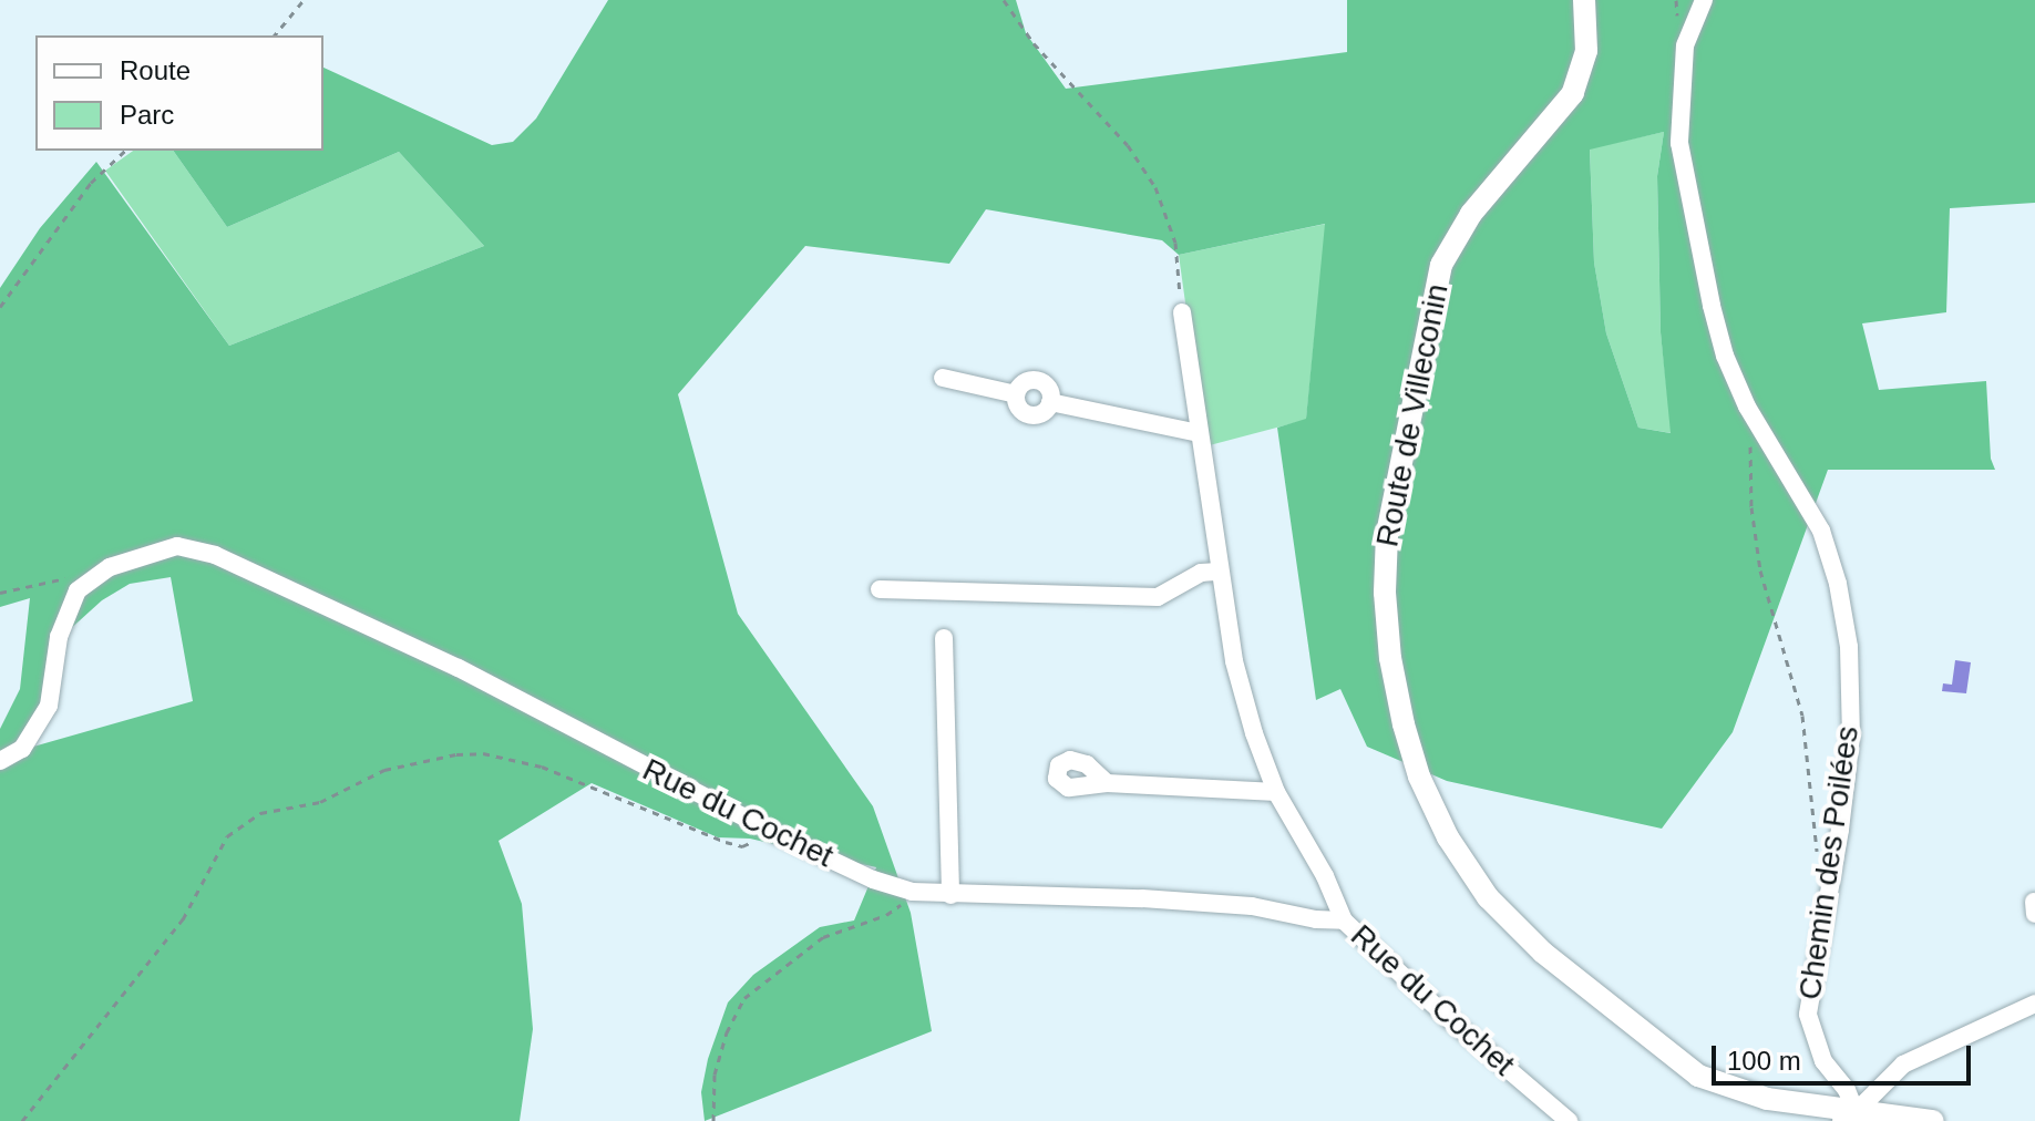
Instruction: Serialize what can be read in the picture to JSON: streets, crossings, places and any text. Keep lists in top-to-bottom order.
{
  "streets": {
    "main road": ["Route de Villeconin"],
    "street": ["Rue du Cochet", "Chemin des Poilées"]
  },
  "crossings": [
    ["Route de Villeconin", "Chemin des Poilées"]
  ],
  "legend": ["Route", "Parc"],
  "scale_bar": "100 m"
}
